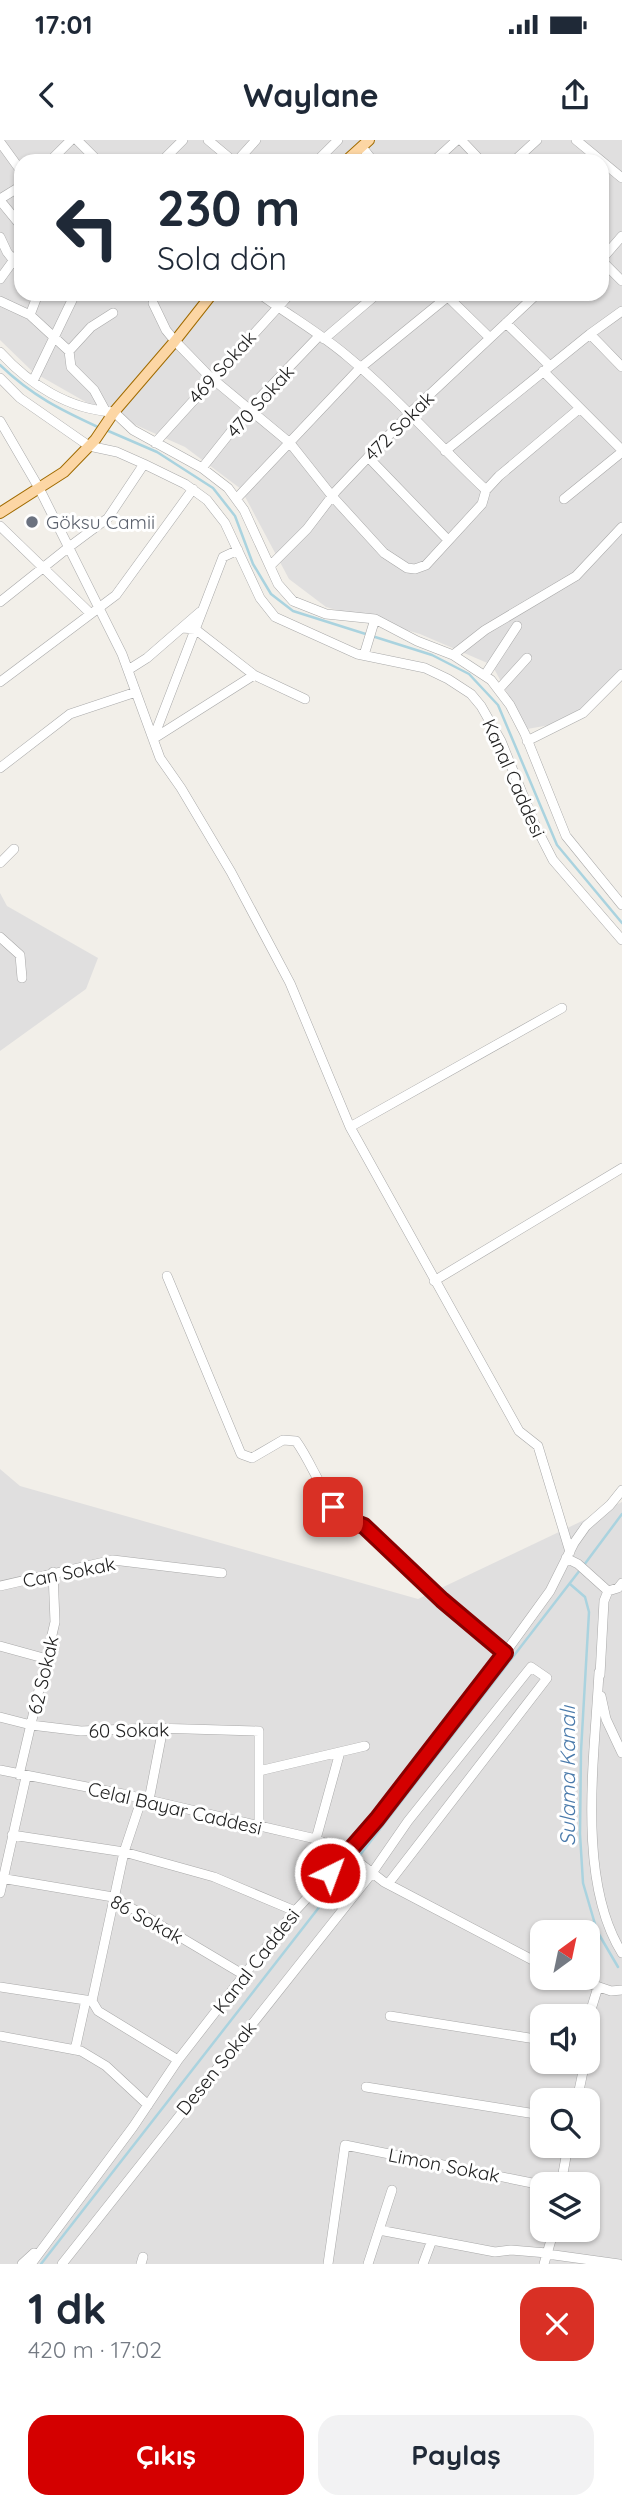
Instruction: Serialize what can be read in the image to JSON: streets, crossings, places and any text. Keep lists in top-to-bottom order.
{
  "streets": {
    "street": [
      "469 Sokak",
      "470 Sokak",
      "472 Sokak",
      "Kanal Caddesi",
      "Can Sokak",
      "62 Sokak",
      "60 Sokak",
      "Celal Bayar Caddesi",
      "86 Sokak",
      "Desen Sokak",
      "Limon Sokak"
    ]
  },
  "crossings": [
    ["Kanal Caddesi", "Celal Bayar Caddesi"],
    ["Kanal Caddesi", "86 Sokak"],
    ["Can Sokak", "62 Sokak"],
    ["62 Sokak", "60 Sokak"],
    ["62 Sokak", "Celal Bayar Caddesi"],
    ["62 Sokak", "86 Sokak"],
    ["Celal Bayar Caddesi", "Desen Sokak"]
  ],
  "water": ["Sulama Kanalı"],
  "places": ["Göksu Camii"],
  "north": "top right",
  "page": {
    "status": "17:01",
    "header": "Waylane",
    "turn": ["230 m", "Sola dön"],
    "heading": ["1 dk", "420 m · 17:02"],
    "buttons": ["Çıkış", "Paylaş"]
  }
}
